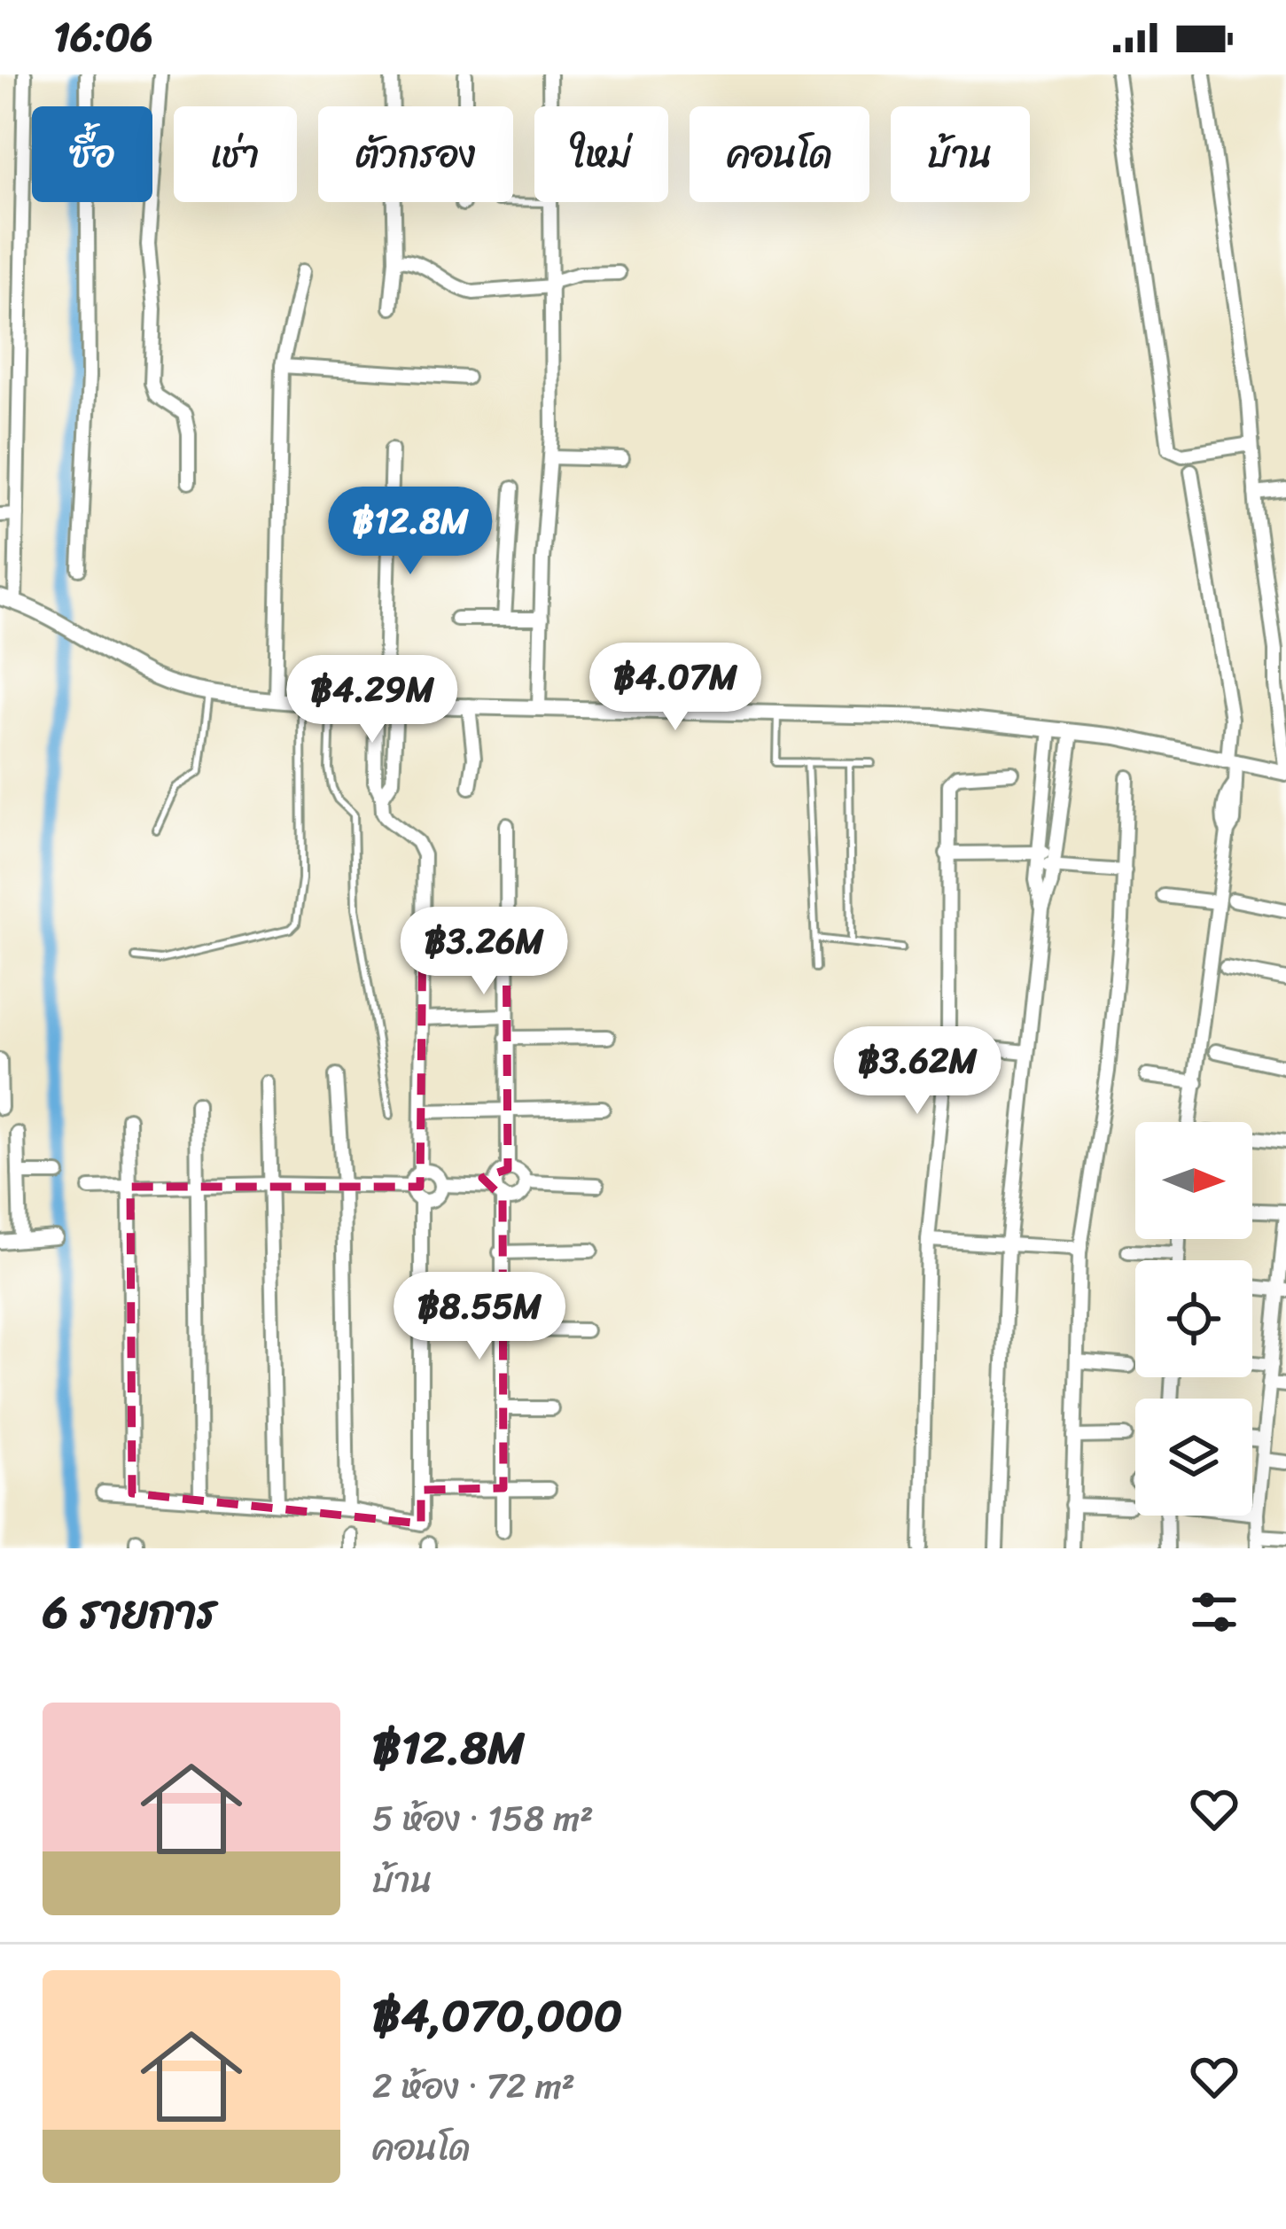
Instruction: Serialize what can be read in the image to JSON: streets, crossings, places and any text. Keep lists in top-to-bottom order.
{
  "north": "right",
  "page": {
    "status": "16:06",
    "chip": [
      "ซื้อ",
      "เช่า",
      "ตัวกรอง",
      "ใหม่",
      "คอนโด",
      "บ้าน"
    ],
    "price": [
      "฿12.8M",
      "฿4.07M",
      "฿4.29M",
      "฿3.26M",
      "฿3.62M",
      "฿8.55M"
    ],
    "heading": "6 รายการ",
    "list": [
      {
        "name": "฿12.8M",
        "note": "5 ห้อง · 158 m² · บ้าน"
      },
      {
        "name": "฿4,070,000",
        "note": "2 ห้อง · 72 m² · คอนโด"
      }
    ]
  }
}
